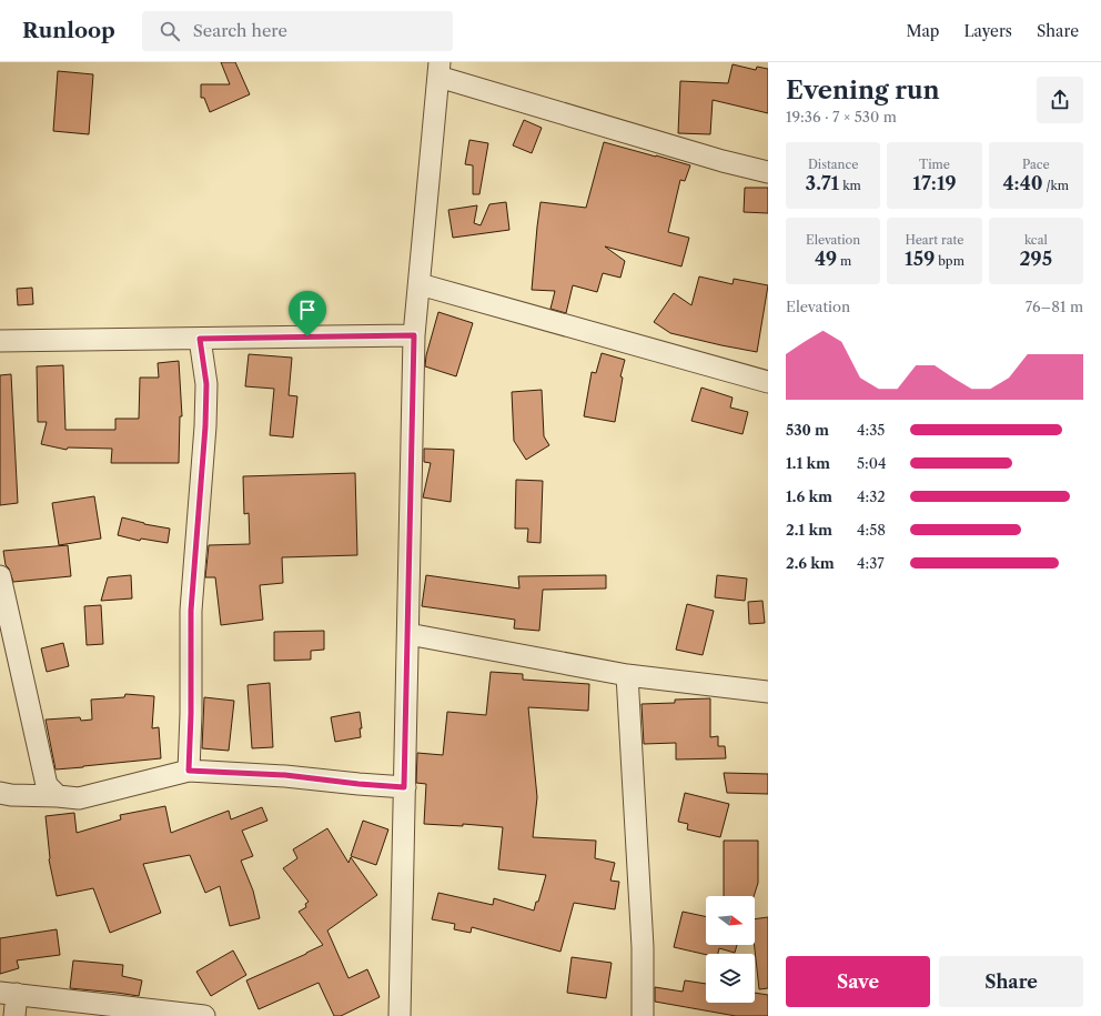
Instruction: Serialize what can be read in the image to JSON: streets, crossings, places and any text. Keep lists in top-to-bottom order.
{
  "north": "right",
  "page": {
    "header": "Runloop",
    "search": "Search here",
    "nav": ["Map", "Layers", "Share"],
    "heading": ["Evening run", "19:36 · 7 × 530 m"],
    "stats": [
      ["Distance", "3.71 km"],
      ["Time", "17:19"],
      ["Pace", "4:40 /km"],
      ["Elevation", "49 m"],
      ["Heart rate", "159 bpm"],
      ["kcal", "295"]
    ],
    "chart": ["Elevation", "76–81 m"],
    "list": [
      {
        "name": "530 m",
        "note": "4:35"
      },
      {
        "name": "1.1 km",
        "note": "5:04"
      },
      {
        "name": "1.6 km",
        "note": "4:32"
      },
      {
        "name": "2.1 km",
        "note": "4:58"
      },
      {
        "name": "2.6 km",
        "note": "4:37"
      }
    ],
    "buttons": ["Save", "Share"]
  }
}
